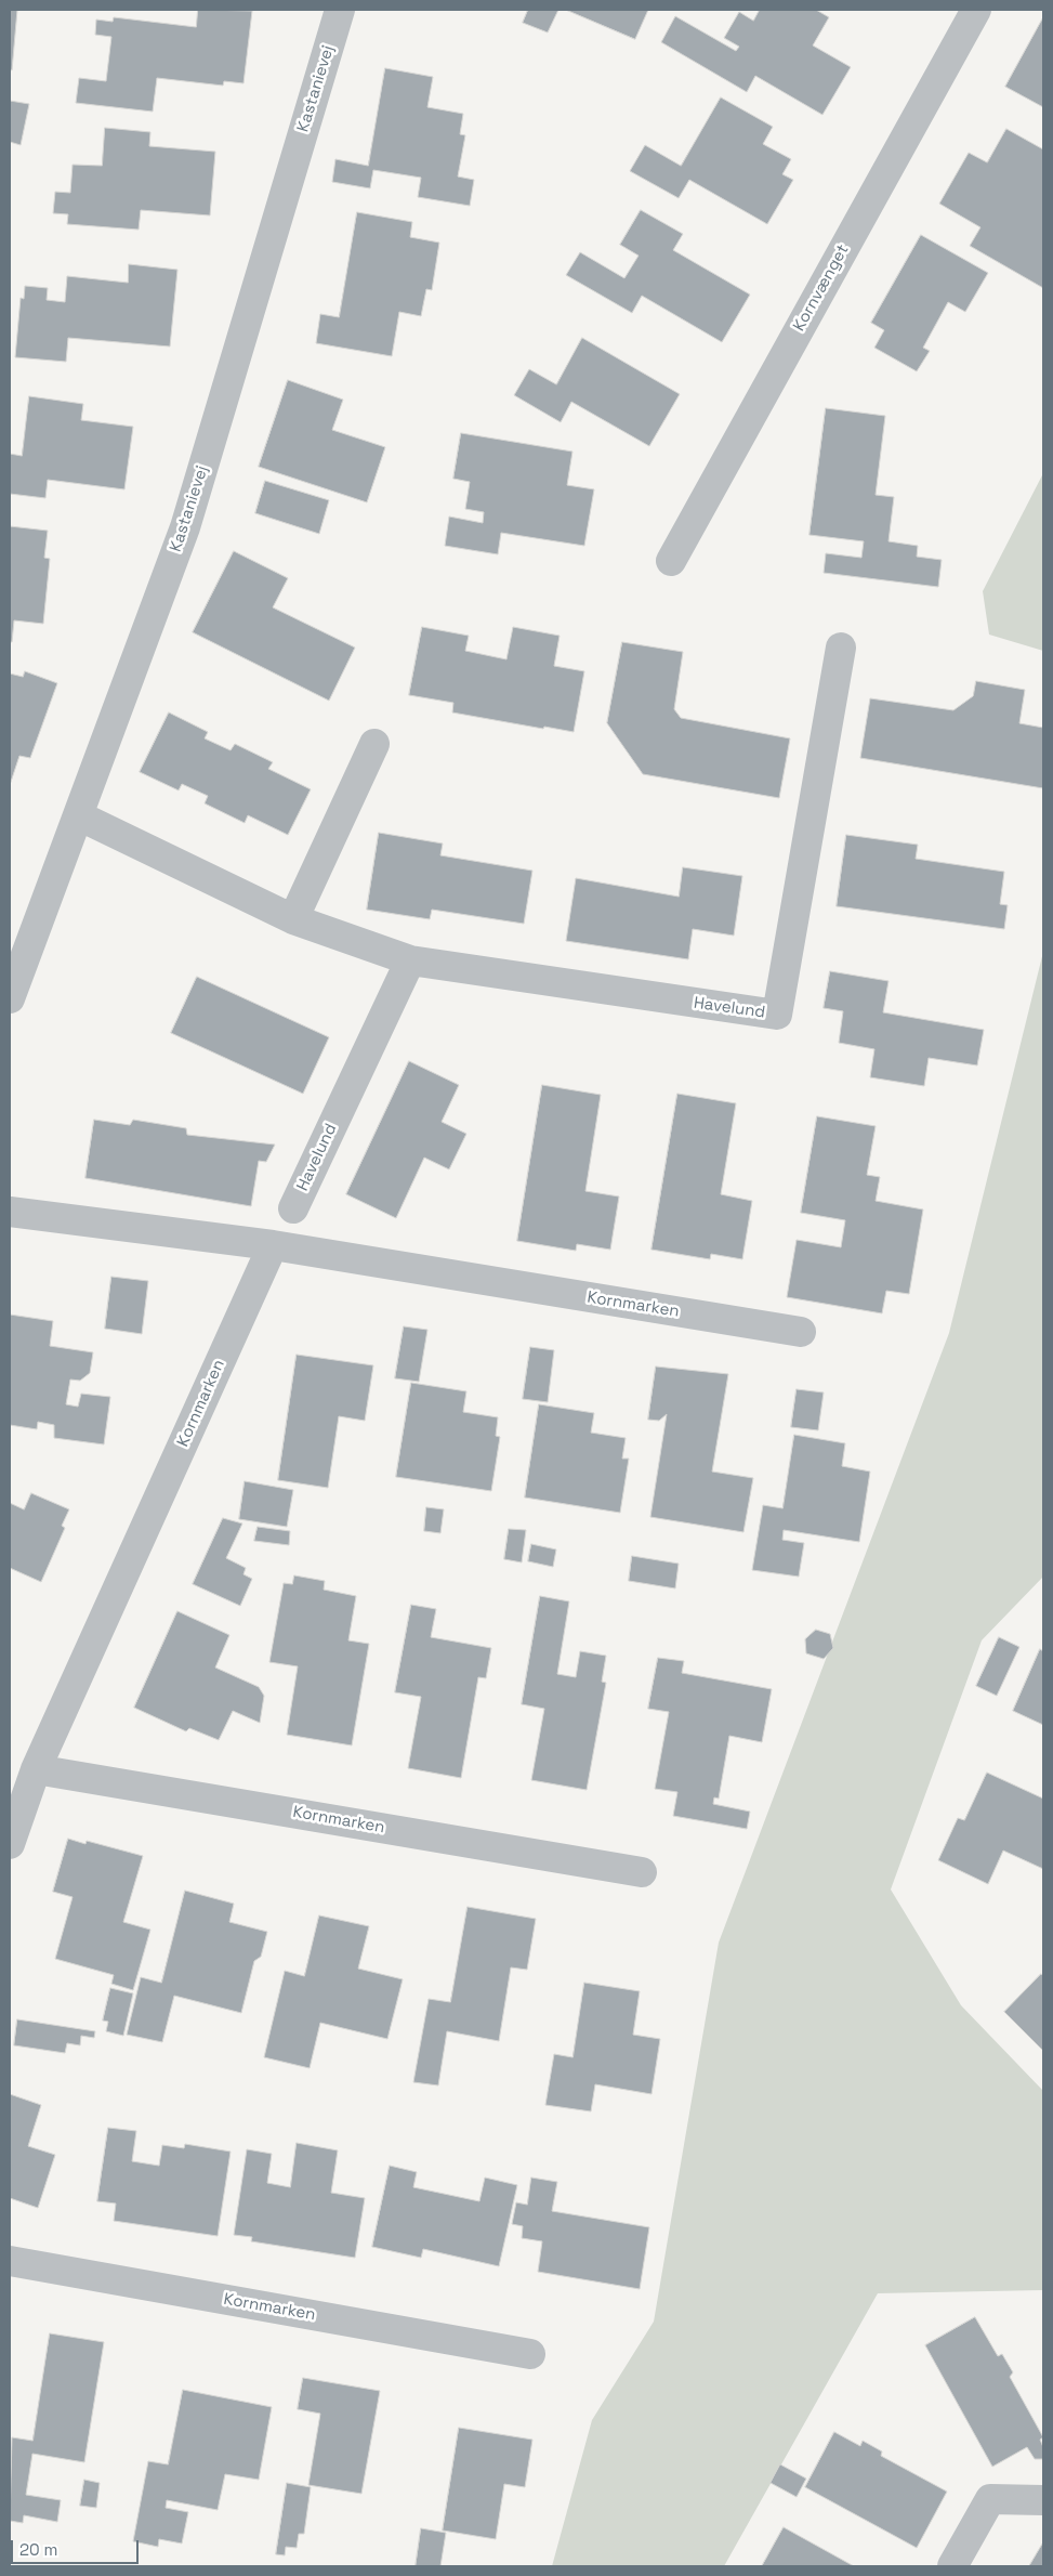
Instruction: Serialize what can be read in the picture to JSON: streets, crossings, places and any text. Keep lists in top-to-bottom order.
{
  "streets": {
    "street": [
      "Kastanievej",
      "Kornvænget",
      "Havelund",
      "Kornmarken"
    ]
  },
  "crossings": [
    ["Kastanievej", "Havelund"]
  ],
  "scale_bar": "20 m"
}
